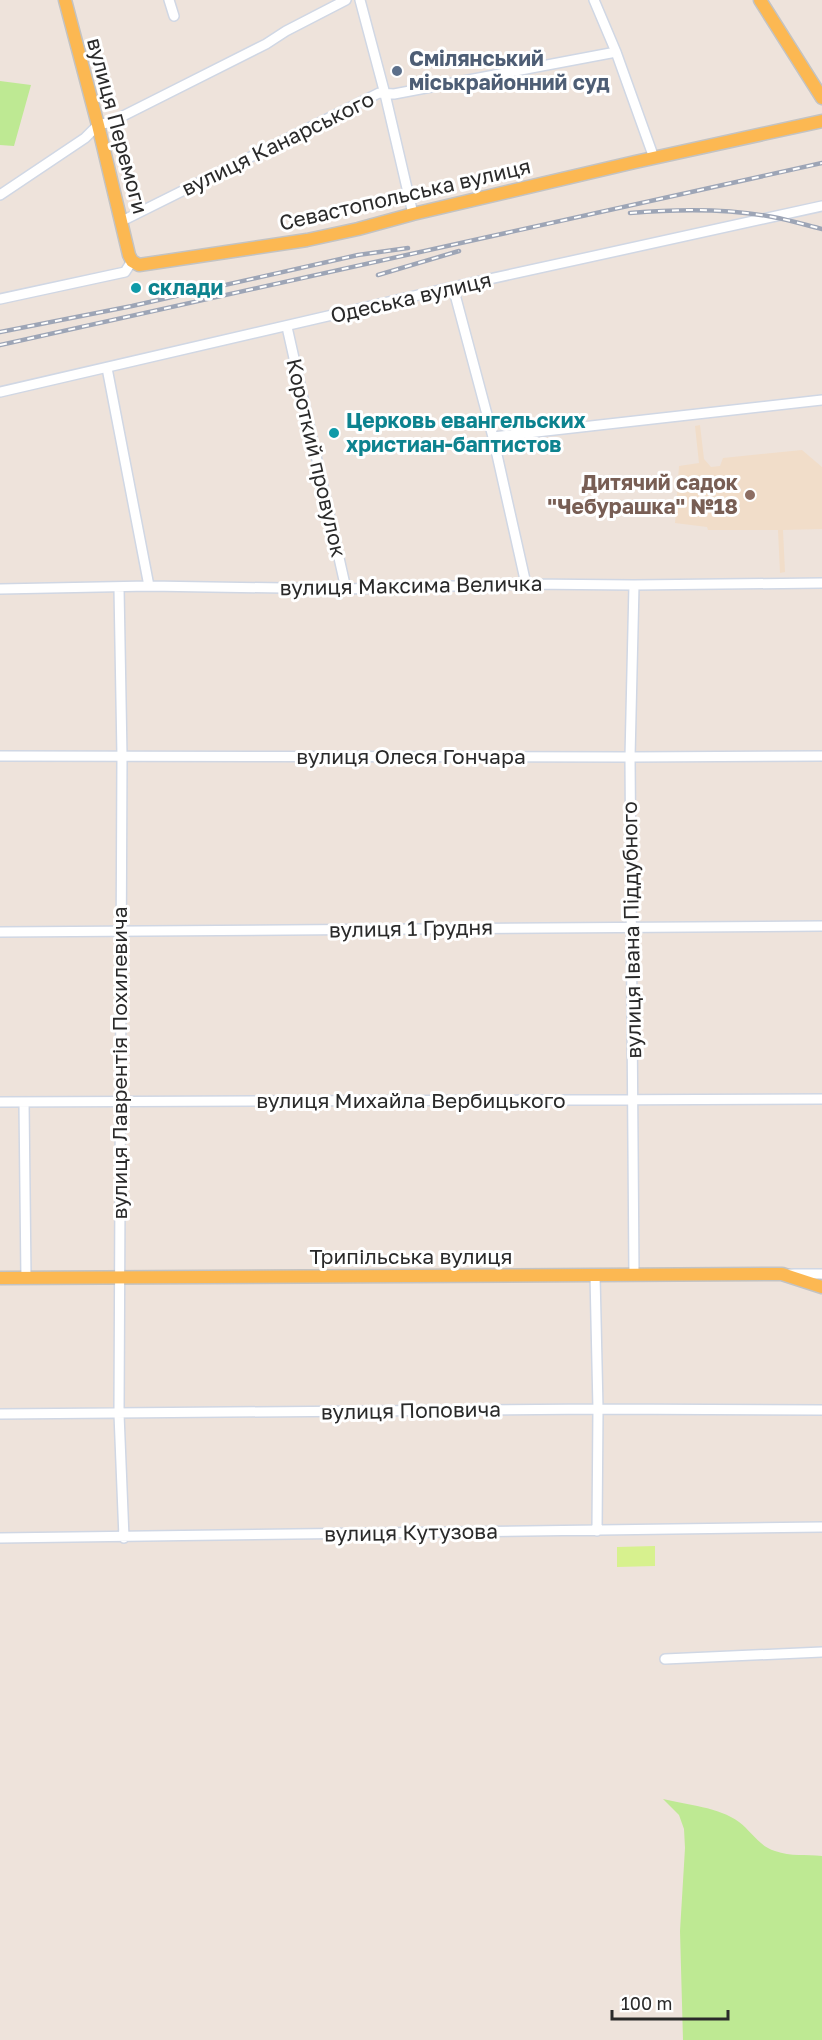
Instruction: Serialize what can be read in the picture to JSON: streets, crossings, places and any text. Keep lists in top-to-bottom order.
{
  "streets": {
    "main road": ["вулиця Перемоги", "Севастопольська вулиця", "Трипільська вулиця"],
    "street": [
      "вулиця Канарського",
      "Одеська вулиця",
      "Короткий провулок",
      "вулиця Максима Величка",
      "вулиця Олеся Гончара",
      "вулиця 1 Грудня",
      "вулиця Івана Піддубного",
      "вулиця Лаврентія Похилевича",
      "вулиця Михайла Вербицького",
      "вулиця Поповича",
      "вулиця Кутузова"
    ]
  },
  "crossings": [
    ["вулиця Перемоги", "вулиця Канарського"],
    ["вулиця Перемоги", "Севастопольська вулиця"],
    ["Одеська вулиця", "Короткий провулок"],
    ["Короткий провулок", "вулиця Максима Величка"],
    ["вулиця Максима Величка", "вулиця Івана Піддубного"],
    ["вулиця Максима Величка", "вулиця Лаврентія Похилевича"],
    ["вулиця Олеся Гончара", "вулиця Івана Піддубного"],
    ["вулиця Олеся Гончара", "вулиця Лаврентія Похилевича"],
    ["вулиця 1 Грудня", "вулиця Івана Піддубного"],
    ["вулиця 1 Грудня", "вулиця Лаврентія Похилевича"],
    ["вулиця Івана Піддубного", "вулиця Михайла Вербицького"],
    ["вулиця Івана Піддубного", "Трипільська вулиця"],
    ["вулиця Лаврентія Похилевича", "вулиця Михайла Вербицького"],
    ["вулиця Лаврентія Похилевича", "Трипільська вулиця"],
    ["вулиця Лаврентія Похилевича", "вулиця Поповича"],
    ["вулиця Лаврентія Похилевича", "вулиця Кутузова"]
  ],
  "places": [
    "Смілянський міськрайонний суд",
    "склади",
    "Церковь евангельских христиан-баптистов",
    "Дитячий садок \"Чебурашка\" №18"
  ],
  "scale_bar": "100 m"
}
